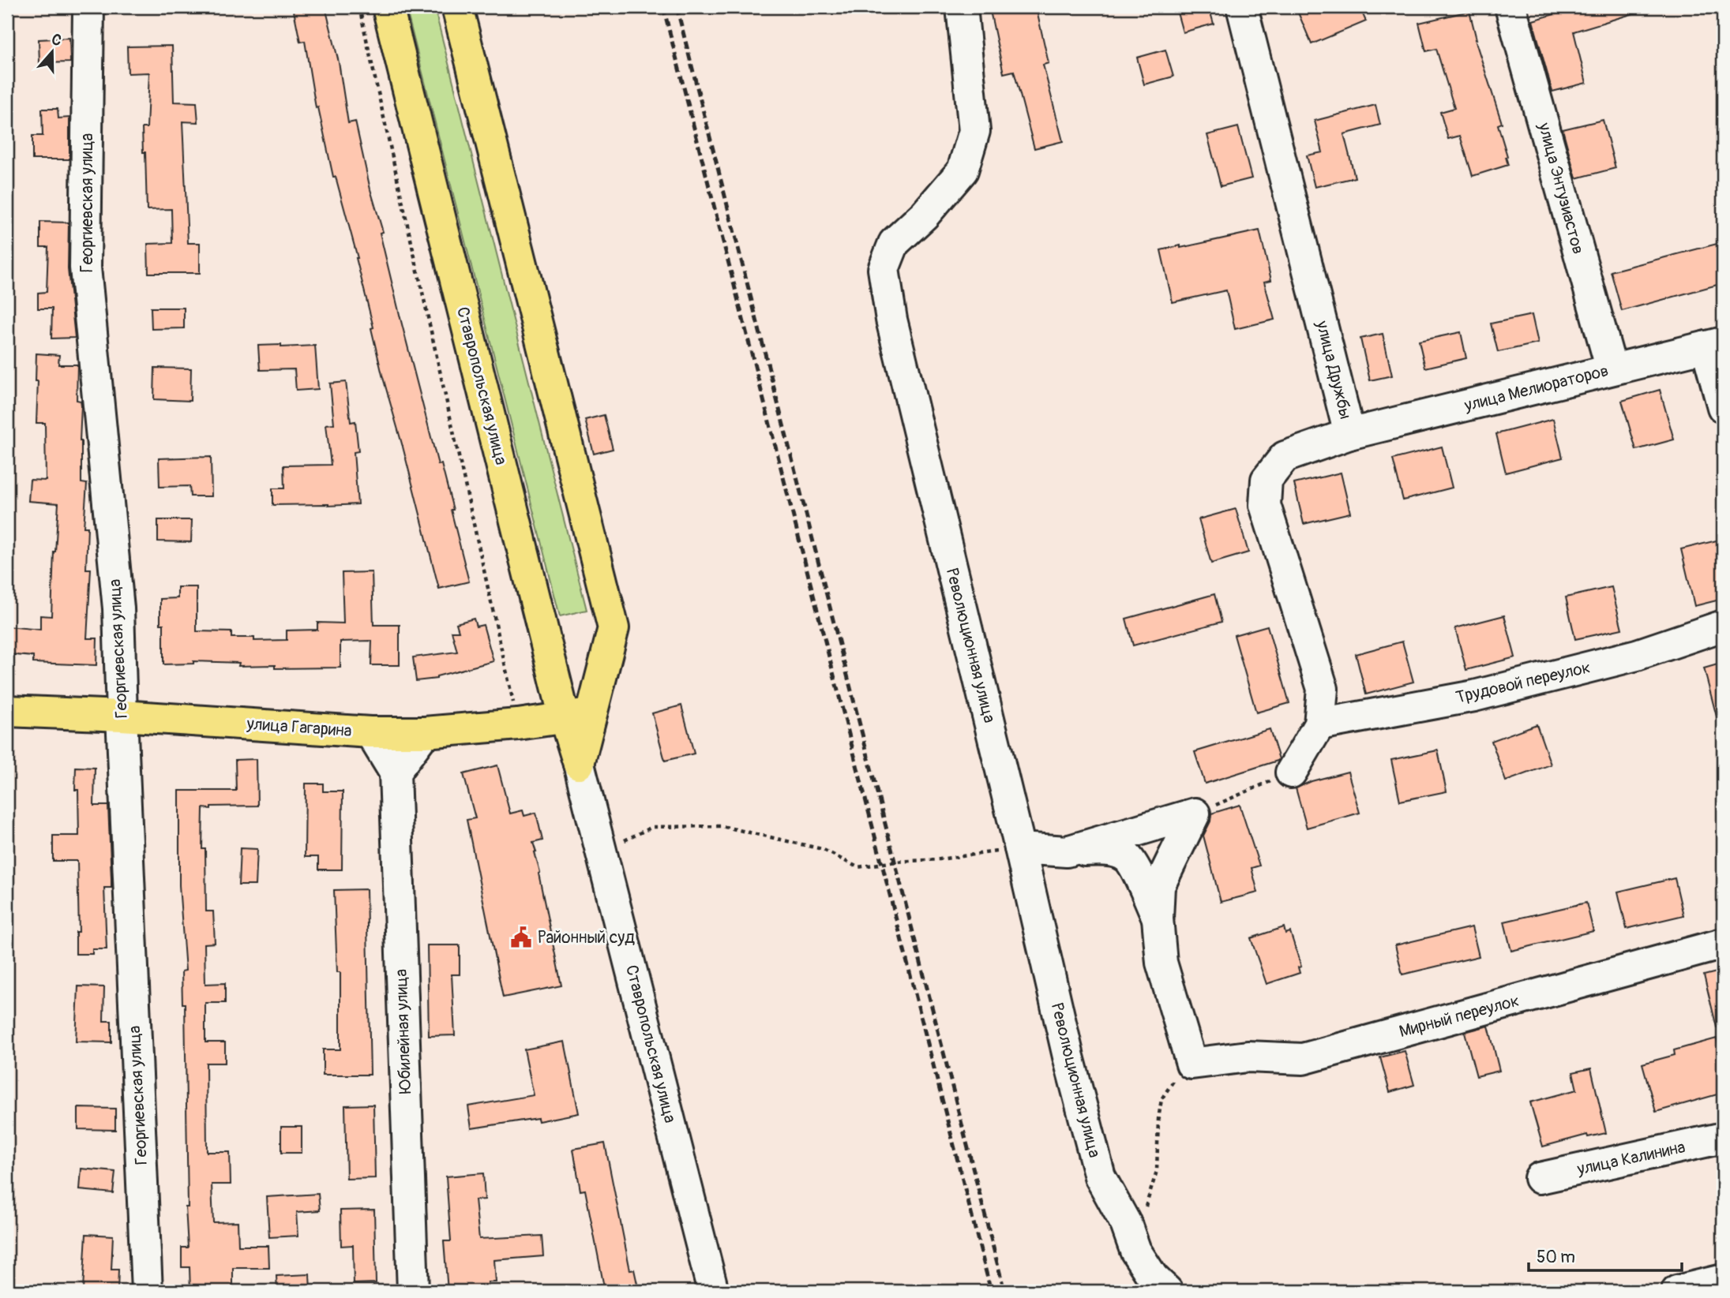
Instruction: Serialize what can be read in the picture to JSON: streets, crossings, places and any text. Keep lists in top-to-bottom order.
{
  "streets": {
    "main road": ["Ставропольская улица", "улица Гагарина"],
    "street": [
      "улица Энтузиастов",
      "Георгиевская улица",
      "улица Дружбы",
      "улица Мелиораторов",
      "Революционная улица",
      "Трудовой переулок",
      "Мирный переулок",
      "Юбилейная улица",
      "улица Калинина"
    ]
  },
  "crossings": [
    ["улица Энтузиастов", "улица Мелиораторов"],
    ["Георгиевская улица", "улица Гагарина"],
    ["улица Дружбы", "улица Мелиораторов"],
    ["улица Дружбы", "Трудовой переулок"],
    ["Ставропольская улица", "улица Гагарина"],
    ["улица Гагарина", "Юбилейная улица"]
  ],
  "places": {
    "public building": ["Районный суд"]
  },
  "scale_bar": "50 m",
  "north": "top"
}
